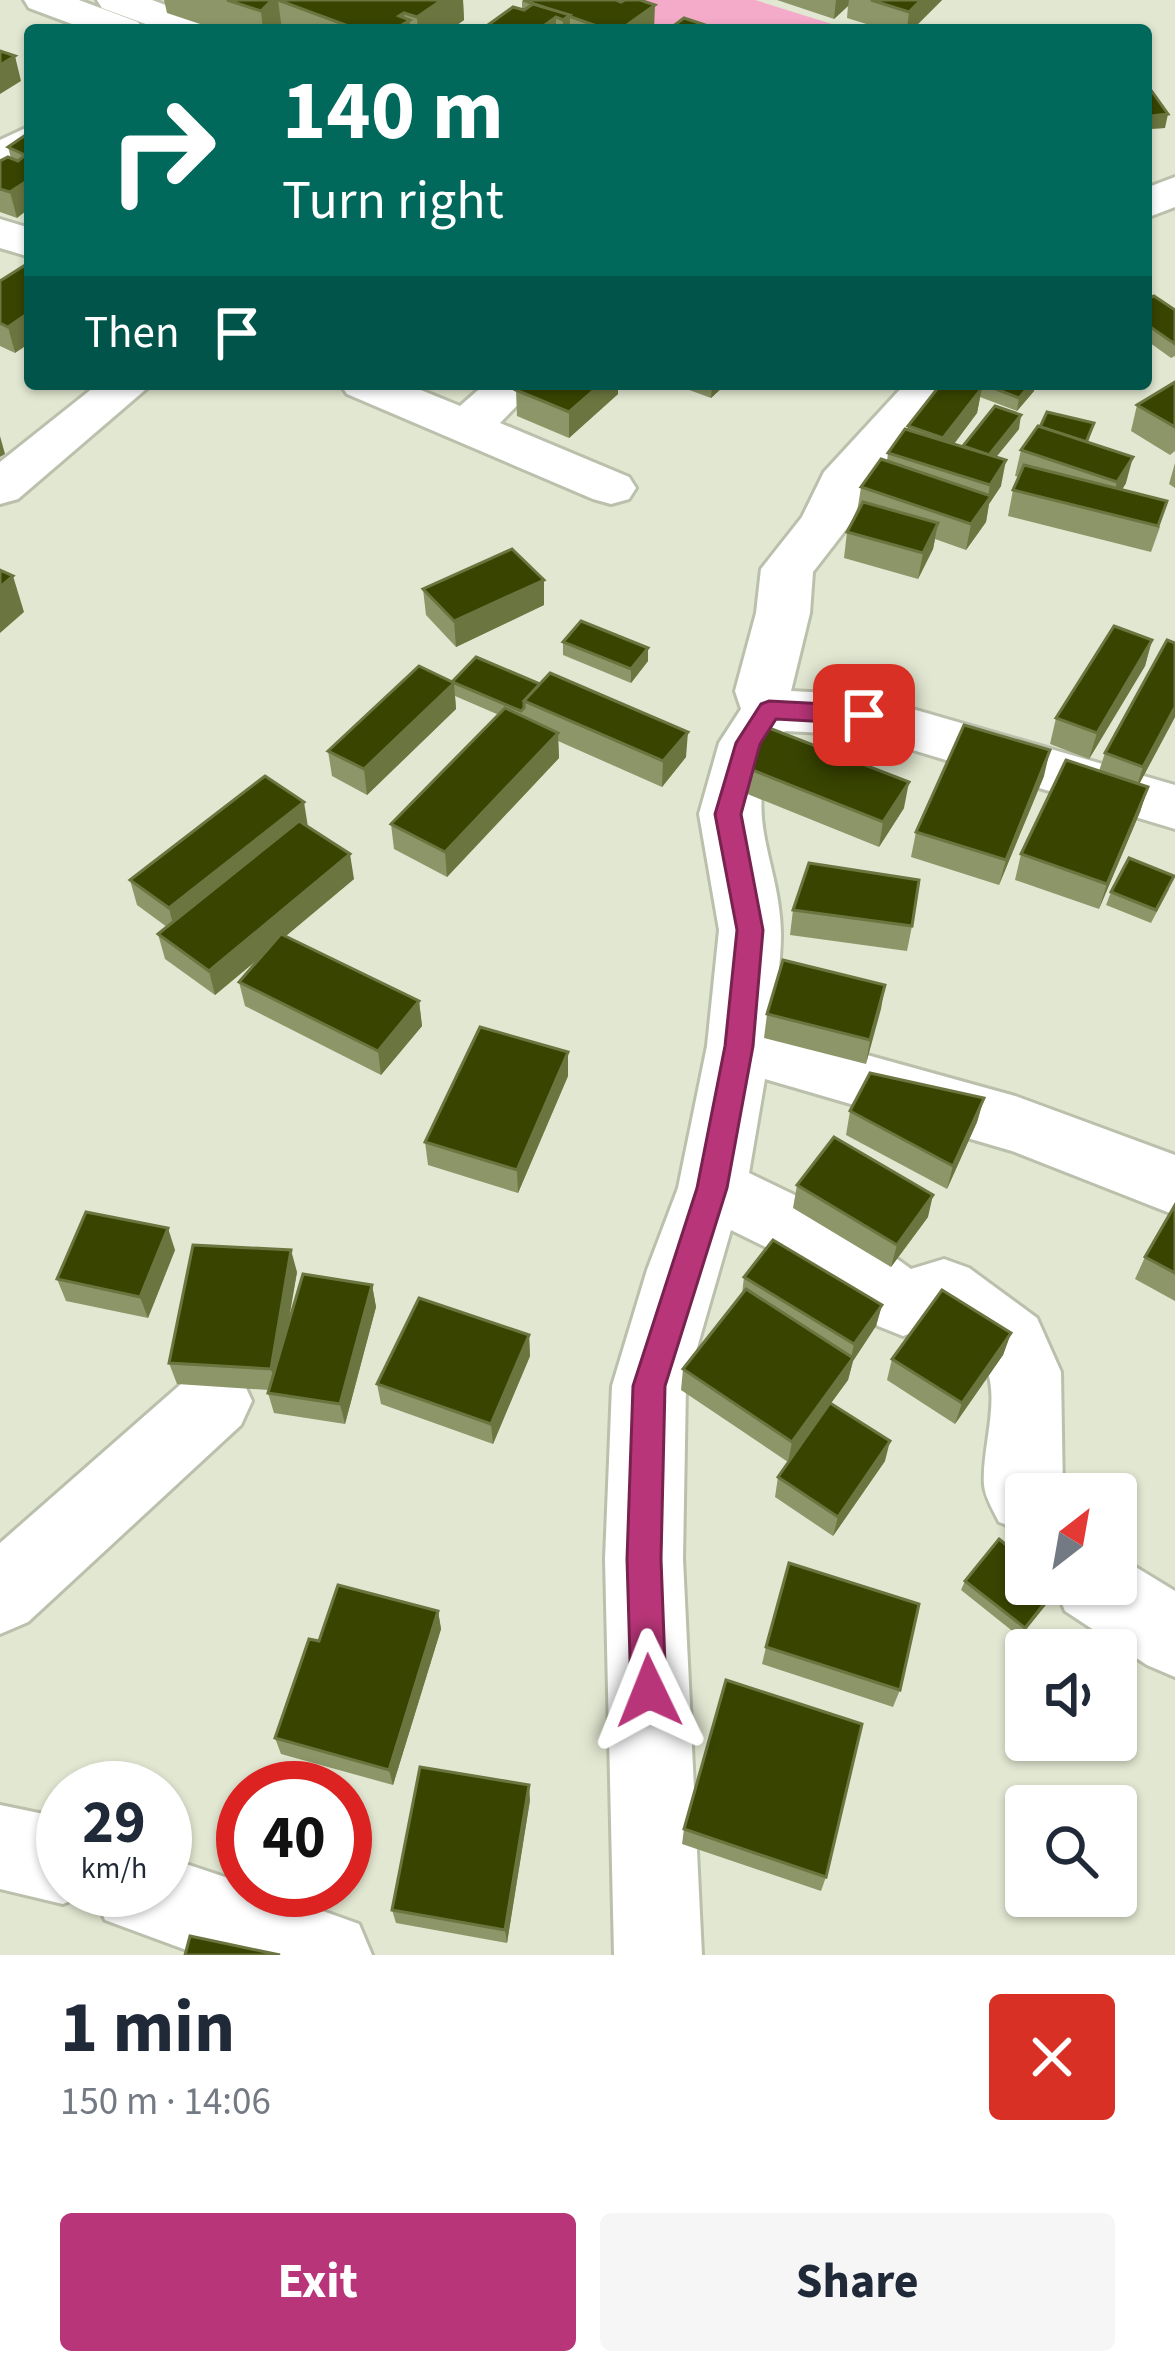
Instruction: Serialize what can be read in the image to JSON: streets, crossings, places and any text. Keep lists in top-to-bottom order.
{
  "north": "top right",
  "page": {
    "turn": ["140 m", "Turn right"],
    "then": "Then",
    "speed": "29 km/h",
    "limit": "40",
    "heading": ["1 min", "150 m · 14:06"],
    "buttons": ["Exit", "Share"]
  }
}
